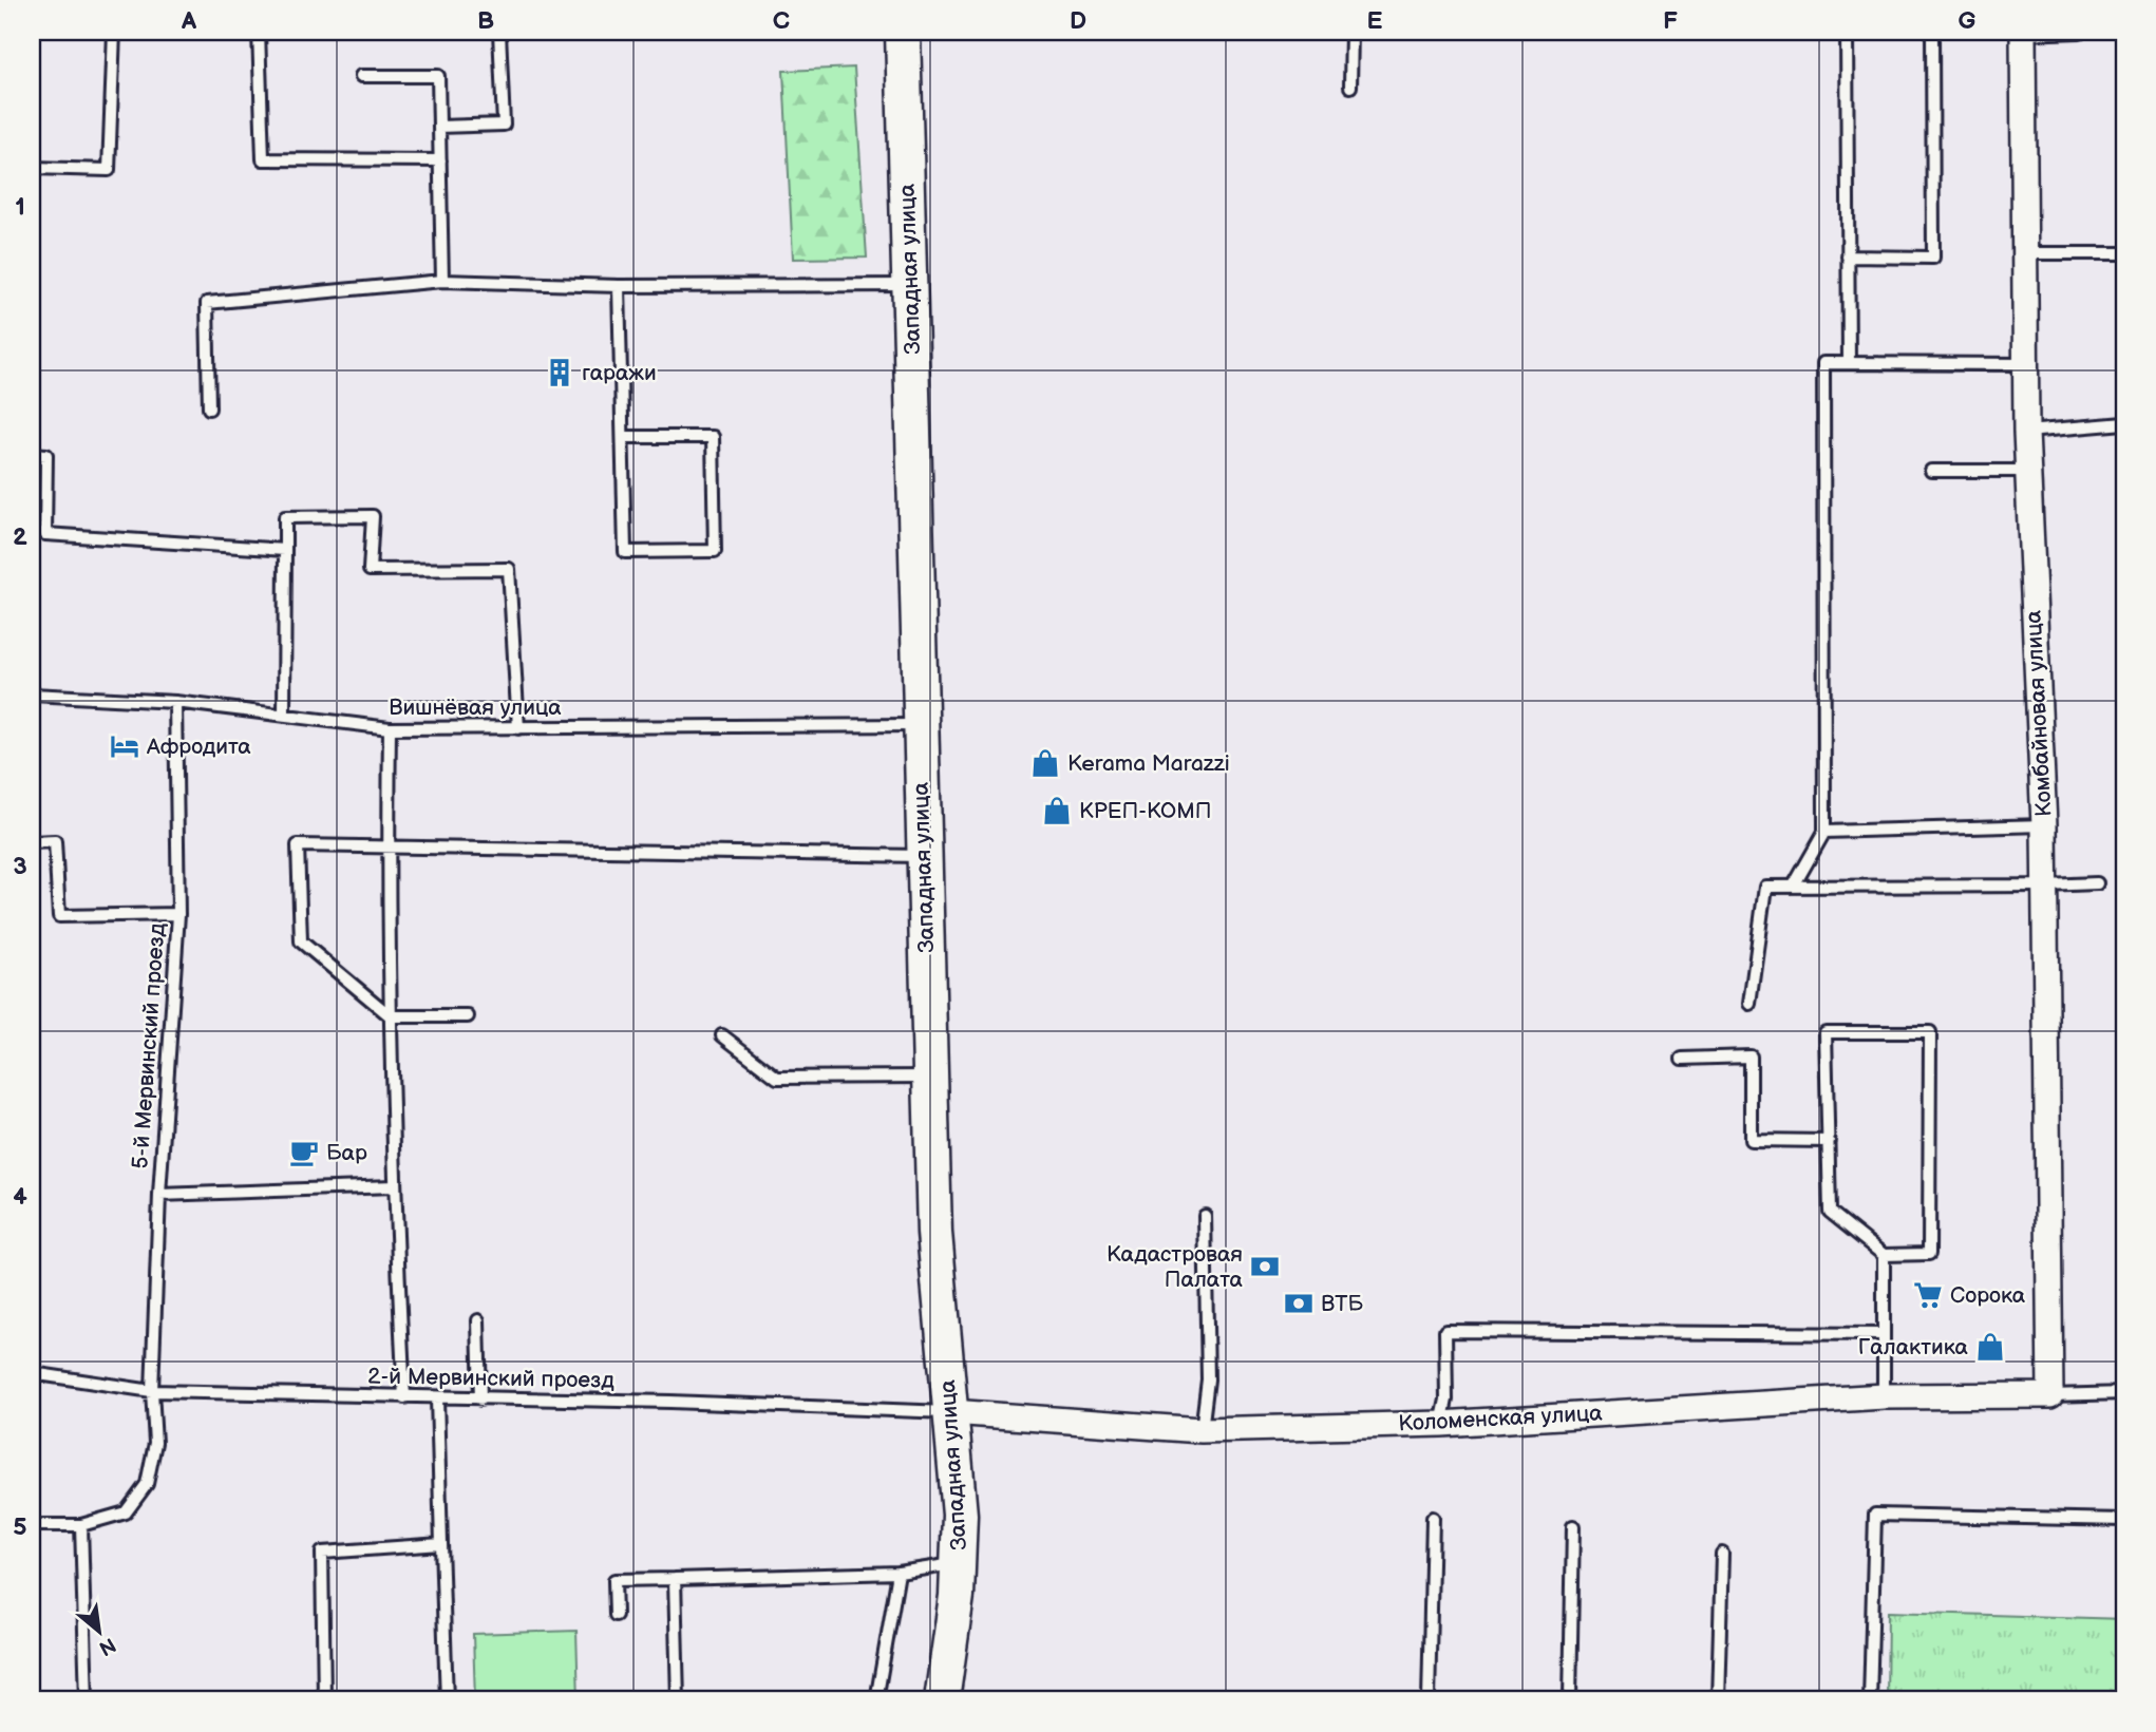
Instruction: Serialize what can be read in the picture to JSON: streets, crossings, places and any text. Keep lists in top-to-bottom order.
{
  "streets": {
    "street": ["Западная улица", "Комбайновая улица", "Коломенская улица"],
    "lane": ["Вишнёвая улица", "5-й Мервинский проезд", "2-й Мервинский проезд"]
  },
  "crossings": [
    ["Западная улица", "Вишнёвая улица"],
    ["Западная улица", "2-й Мервинский проезд"],
    ["Западная улица", "Коломенская улица"],
    ["Вишнёвая улица", "5-й Мервинский проезд"],
    ["Комбайновая улица", "Коломенская улица"],
    ["5-й Мервинский проезд", "2-й Мервинский проезд"],
    ["2-й Мервинский проезд", "Коломенская улица"]
  ],
  "places": {
    "building": ["гаражи"],
    "hotel": ["Афродита"],
    "shop": ["Kerama Marazzi", "КРЕП-КОМП", "Галактика"],
    "cafe": ["Бар"],
    "bank": ["Кадастровая Палата", "ВТБ"],
    "supermarket": ["Сорока"]
  },
  "north": "bottom right",
  "grid": {
    "columns": [
      "A",
      "B",
      "C",
      "D",
      "E",
      "F",
      "G"
    ],
    "rows": [
      "1",
      "2",
      "3",
      "4",
      "5"
    ]
  }
}
